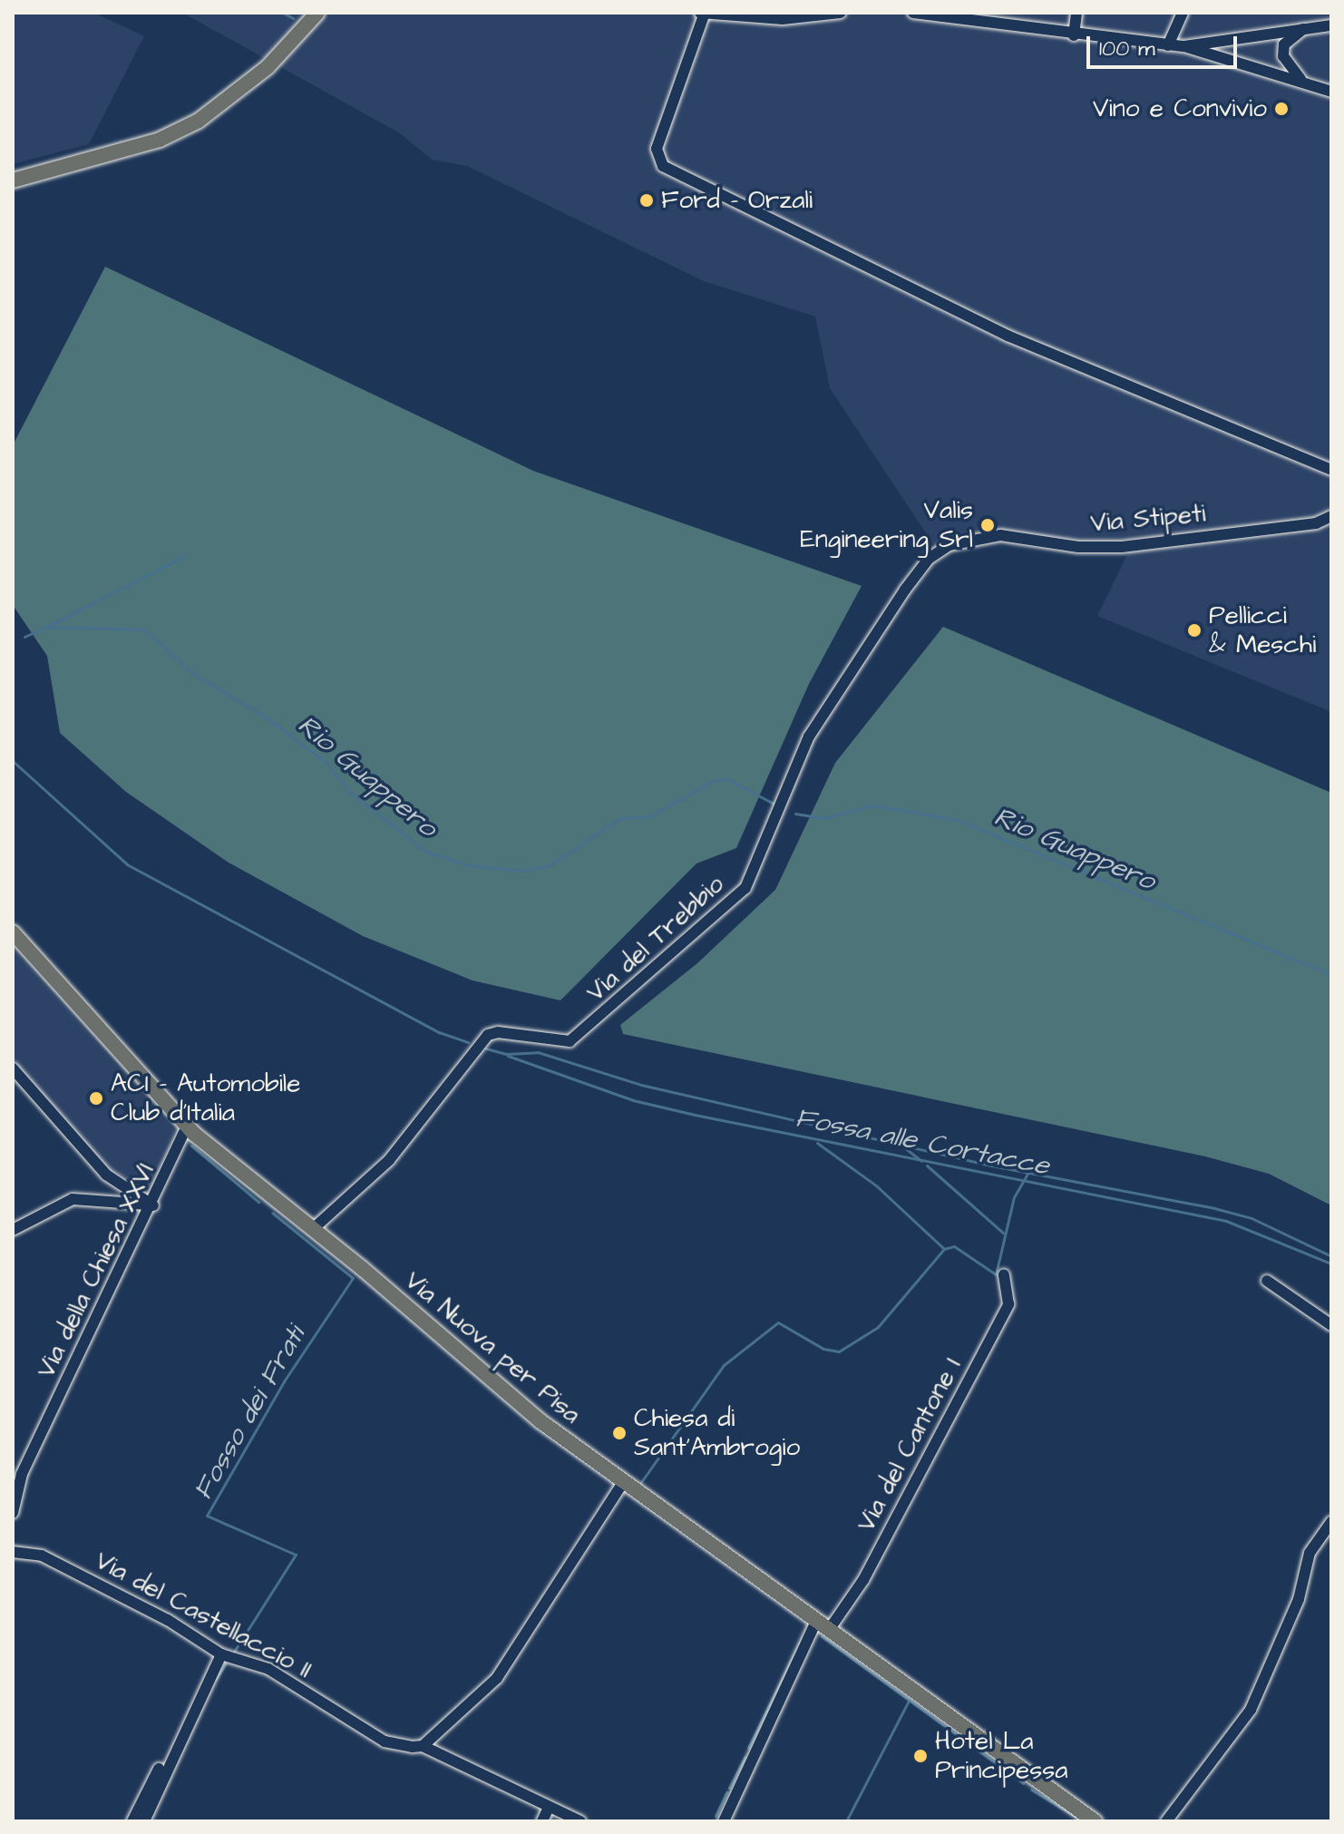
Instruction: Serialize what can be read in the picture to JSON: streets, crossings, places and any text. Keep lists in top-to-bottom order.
{
  "streets": {
    "main road": ["Via Nuova per Pisa"],
    "street": [
      "Via Stipeti",
      "Via del Trebbio",
      "Via della Chiesa XXVI",
      "Via del Cantone I",
      "Via del Castellaccio II"
    ]
  },
  "crossings": [
    ["Via Stipeti", "Via del Trebbio"],
    ["Via del Trebbio", "Via Nuova per Pisa"],
    ["Via della Chiesa XXVI", "Via Nuova per Pisa"],
    ["Via Nuova per Pisa", "Via del Cantone I"]
  ],
  "water": ["Rio Guappero", "Fossa alle Cortacce", "Fosso dei Frati"],
  "places": [
    "Vino e Convivio",
    "Ford - Orzali",
    "Valis Engineering Srl",
    "Pellicci & Meschi",
    "ACI - Automobile Club d'Italia",
    "Chiesa di Sant'Ambrogio",
    "Hotel La Principessa"
  ],
  "scale_bar": "100 m"
}
